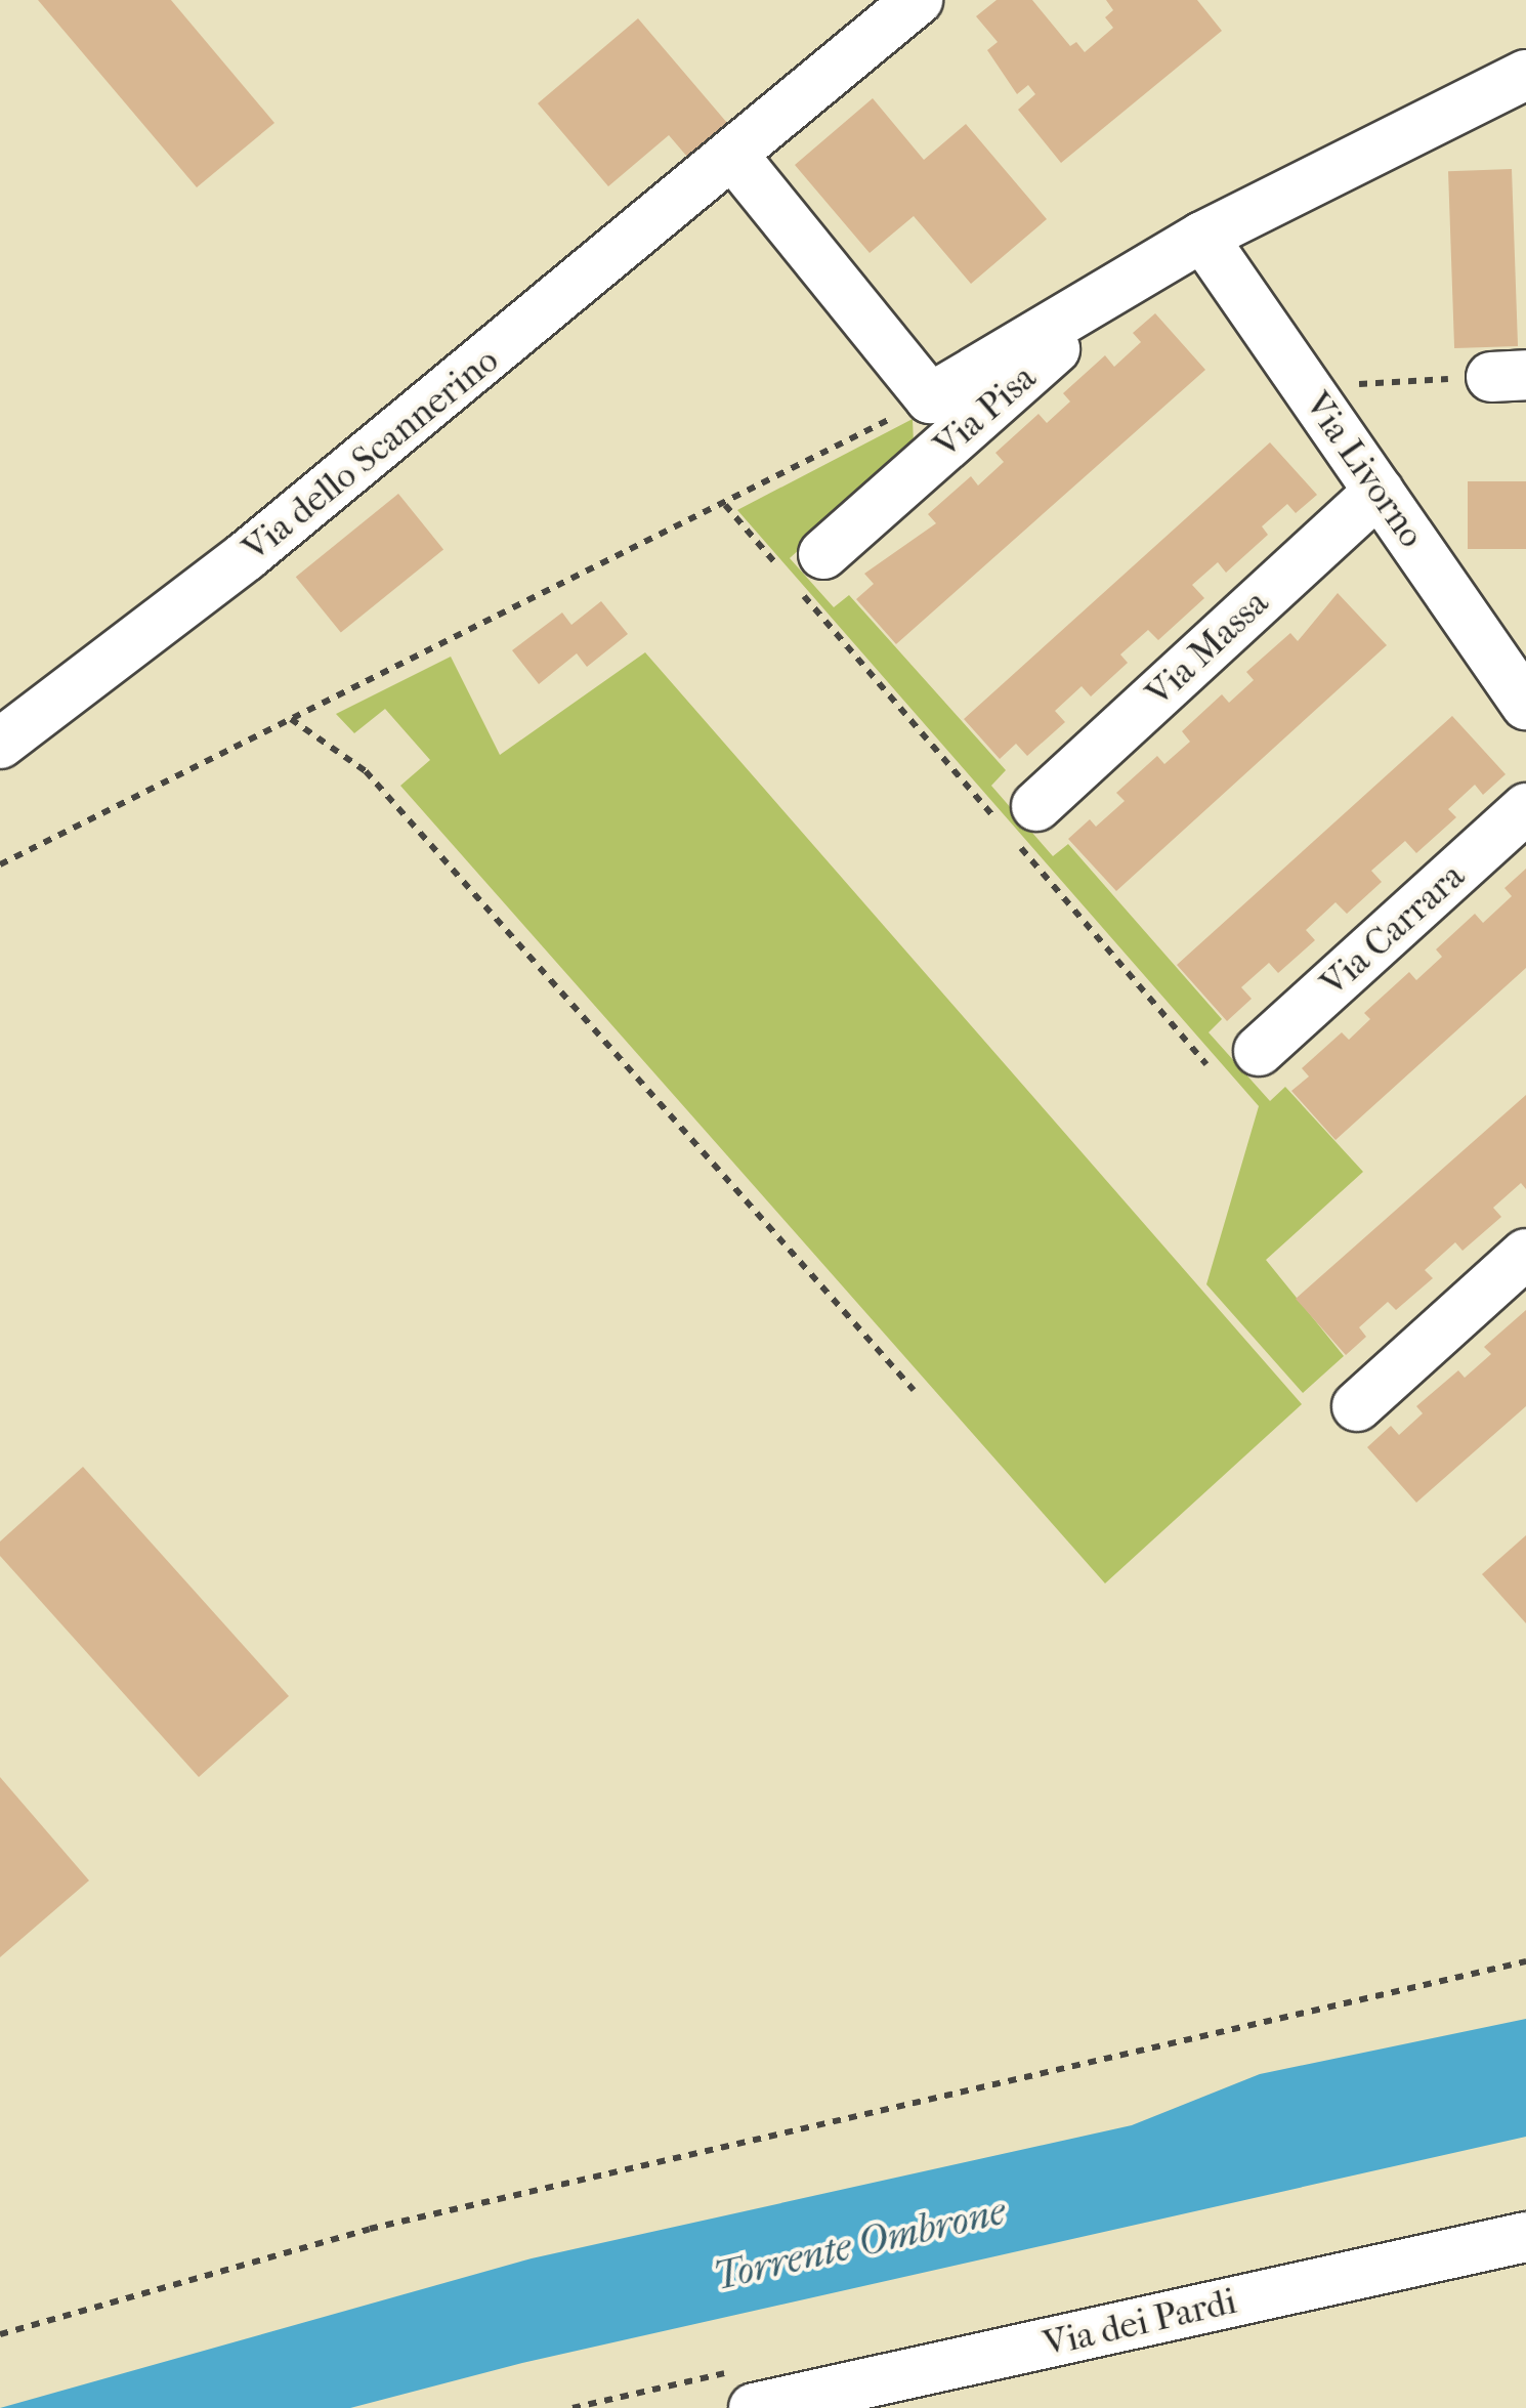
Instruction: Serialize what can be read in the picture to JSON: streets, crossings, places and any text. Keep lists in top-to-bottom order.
{
  "streets": {
    "street": [
      "Via Pisa",
      "Via dello Scannerino",
      "Via Livorno",
      "Via Massa",
      "Via Carrara",
      "Via dei Pardi"
    ]
  },
  "crossings": [
    ["Via Pisa", "Via Livorno"],
    ["Via Livorno", "Via Massa"]
  ],
  "water": ["Torrente Ombrone"]
}
